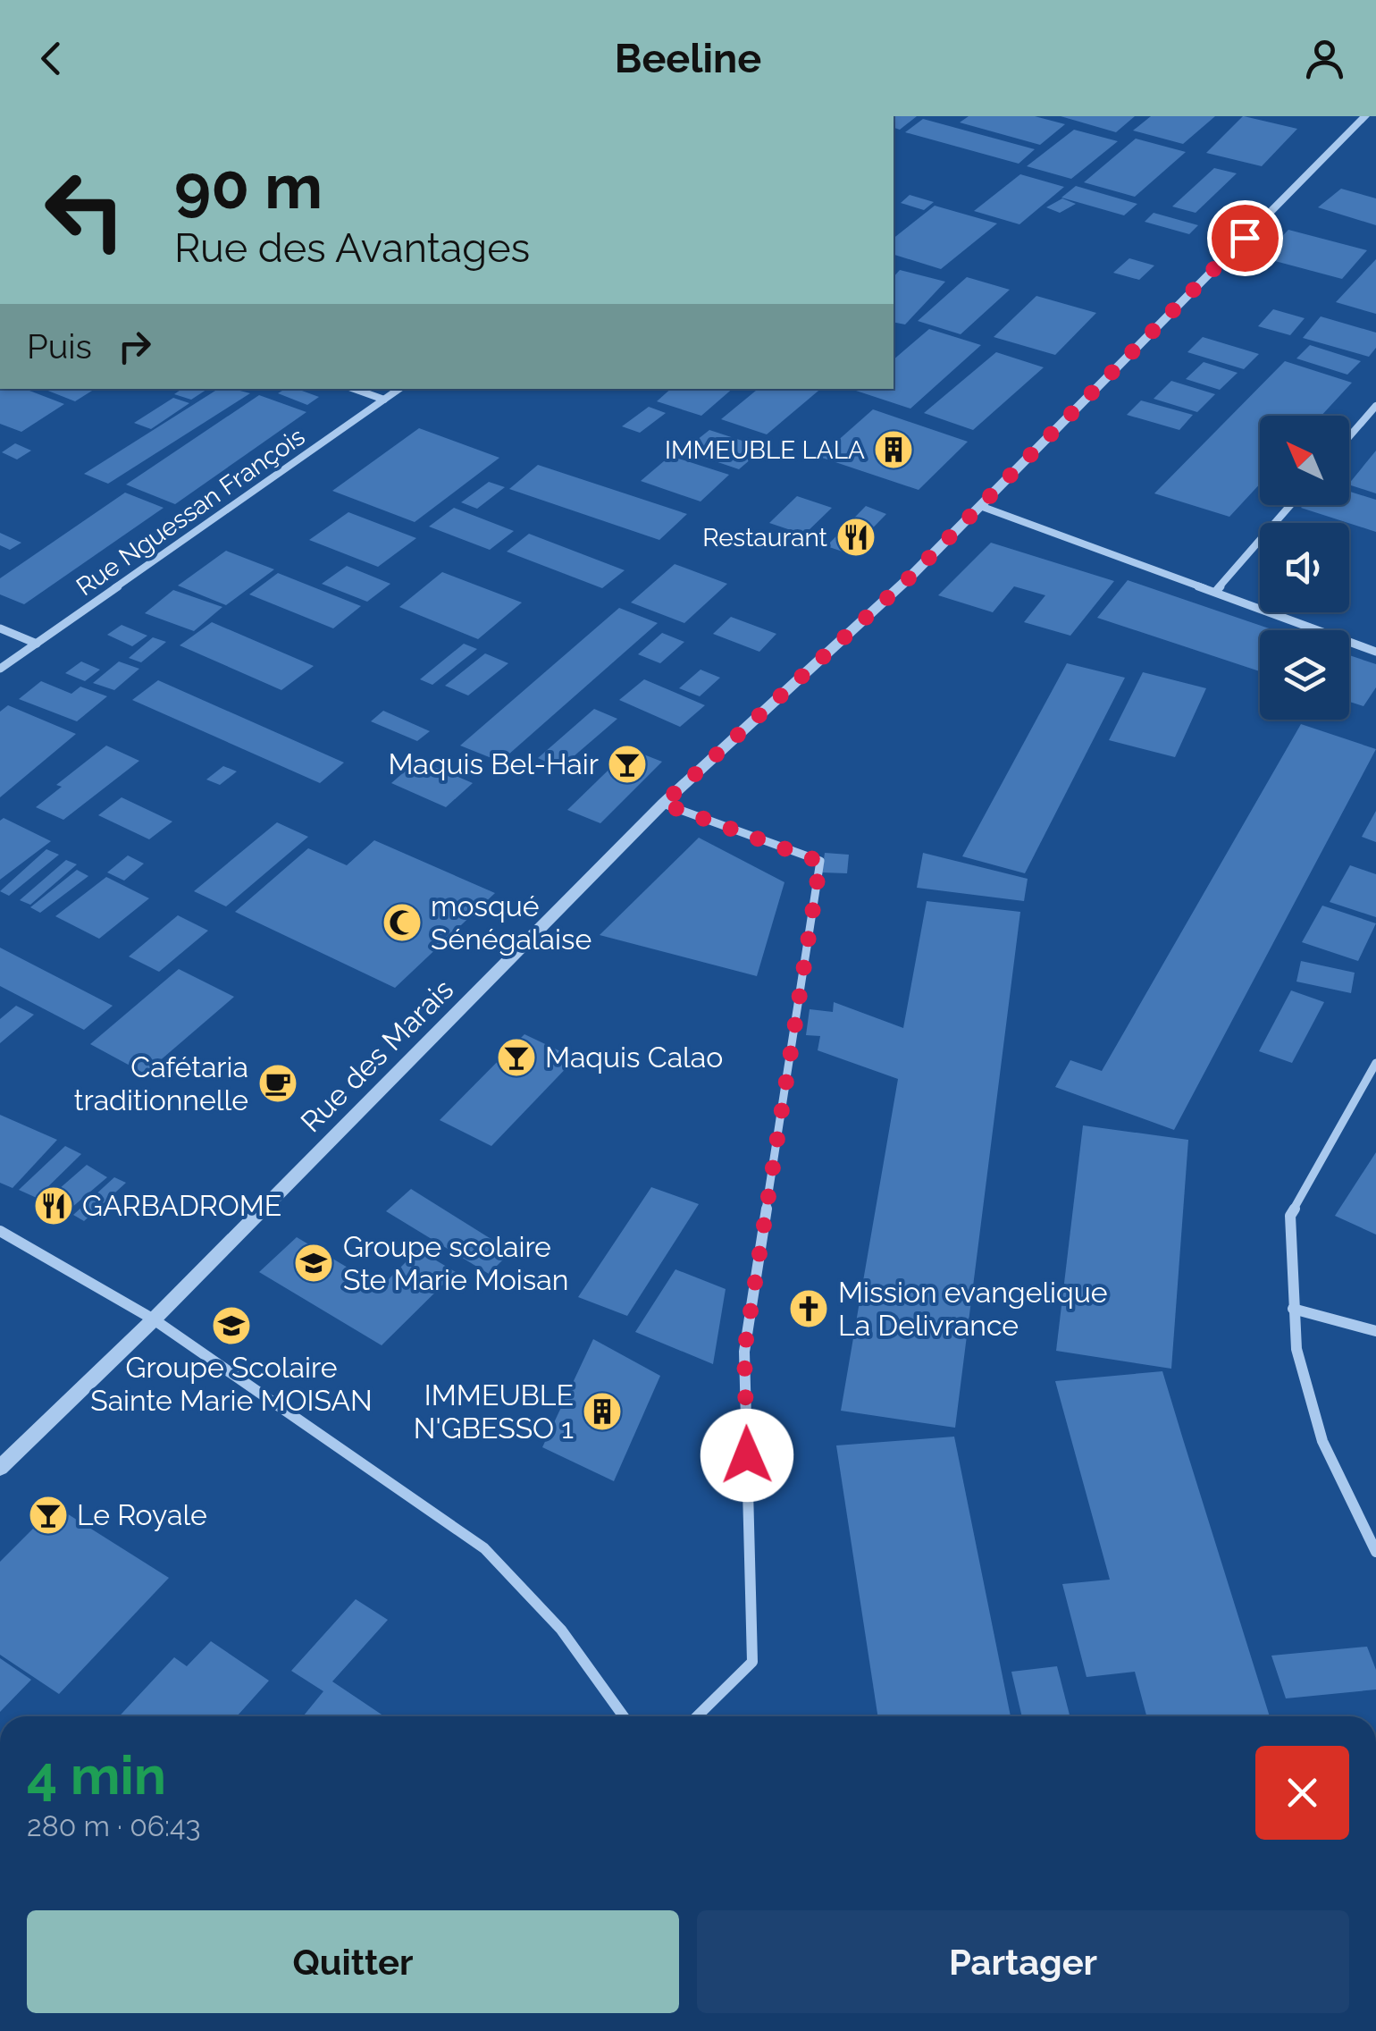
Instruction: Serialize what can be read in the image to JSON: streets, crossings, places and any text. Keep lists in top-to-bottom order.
{
  "streets": {
    "street": ["Rue Nguessan François", "Rue des Marais"]
  },
  "places": {
    "building": ["IMMEUBLE LALA", "IMMEUBLE N'GBESSO 1"],
    "restaurant": ["Restaurant", "GARBADROME"],
    "bar": ["Maquis Bel-Hair", "Maquis Calao", "Le Royale"],
    "mosque": ["mosqué Sénégalaise"],
    "cafe": ["Cafétaria traditionnelle"],
    "school or university": ["Groupe scolaire Ste Marie Moisan", "Groupe Scolaire Sainte Marie MOISAN"],
    "church": ["Mission evangelique La Delivrance"]
  },
  "north": "top left",
  "page": {
    "header": "Beeline",
    "turn": ["90 m", "Rue des Avantages"],
    "then": "Puis",
    "heading": ["4 min", "280 m · 06:43"],
    "buttons": ["Quitter", "Partager"]
  }
}
